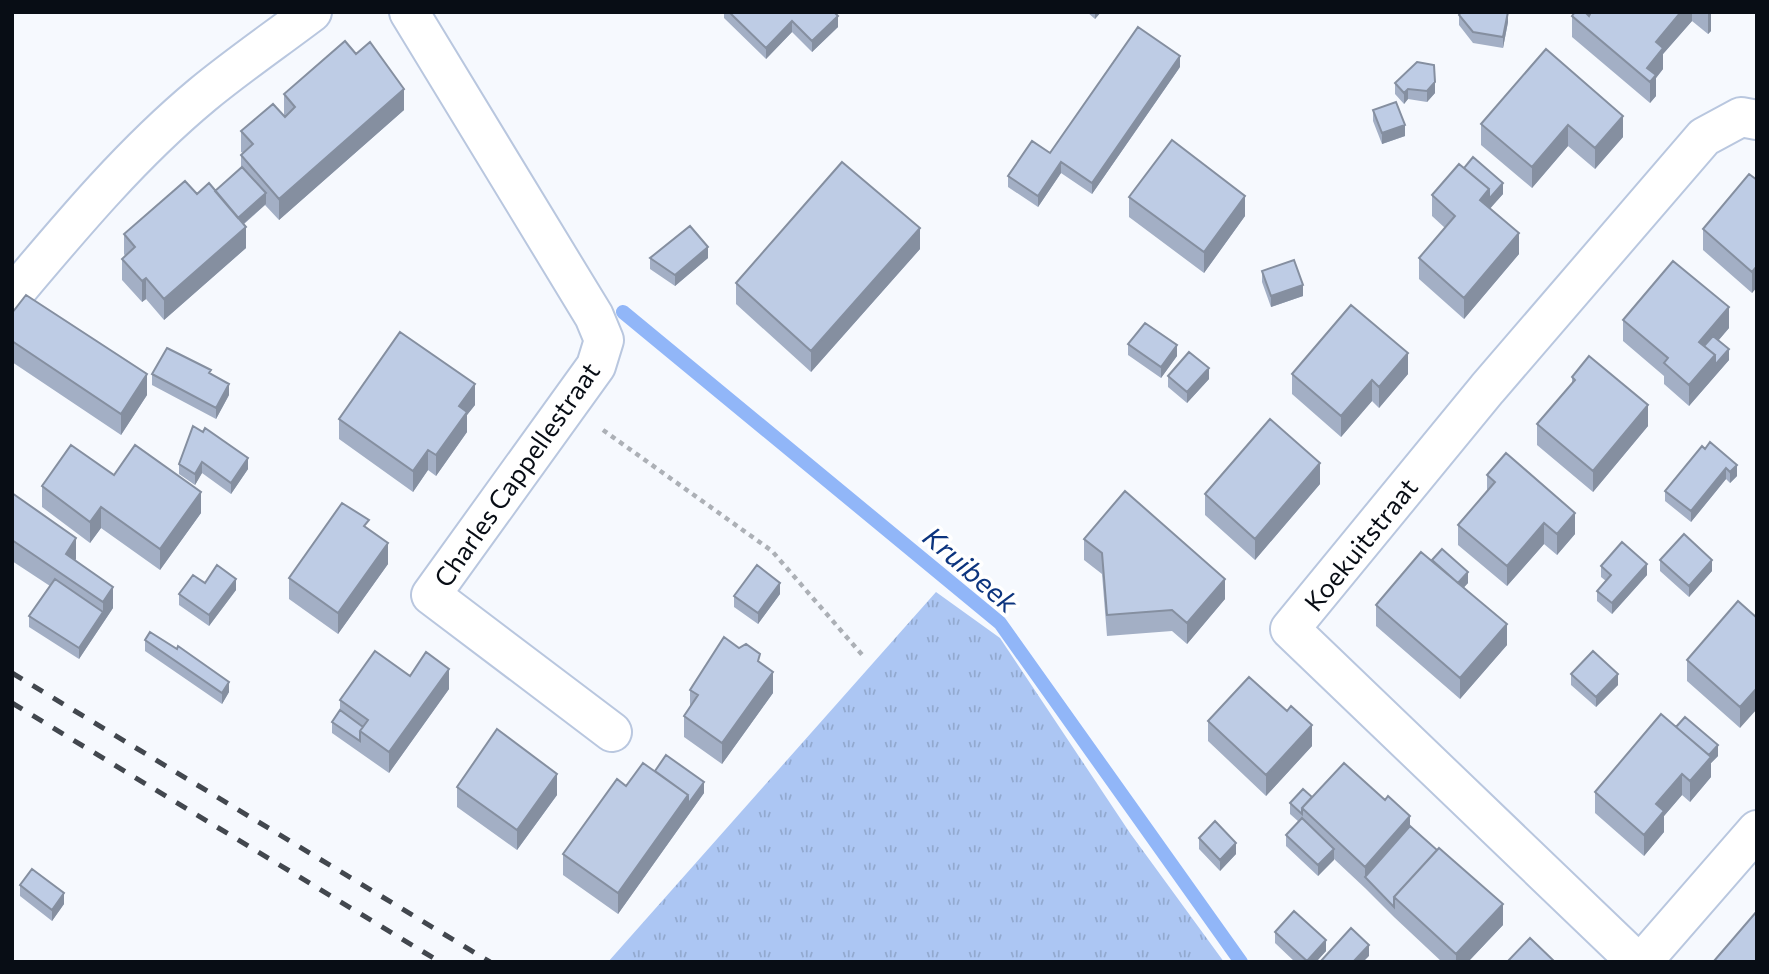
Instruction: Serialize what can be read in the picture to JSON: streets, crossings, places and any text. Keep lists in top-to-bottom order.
{
  "streets": {
    "street": ["Charles Cappellestraat", "Koekuitstraat"]
  },
  "water": ["Kruibeek"]
}
